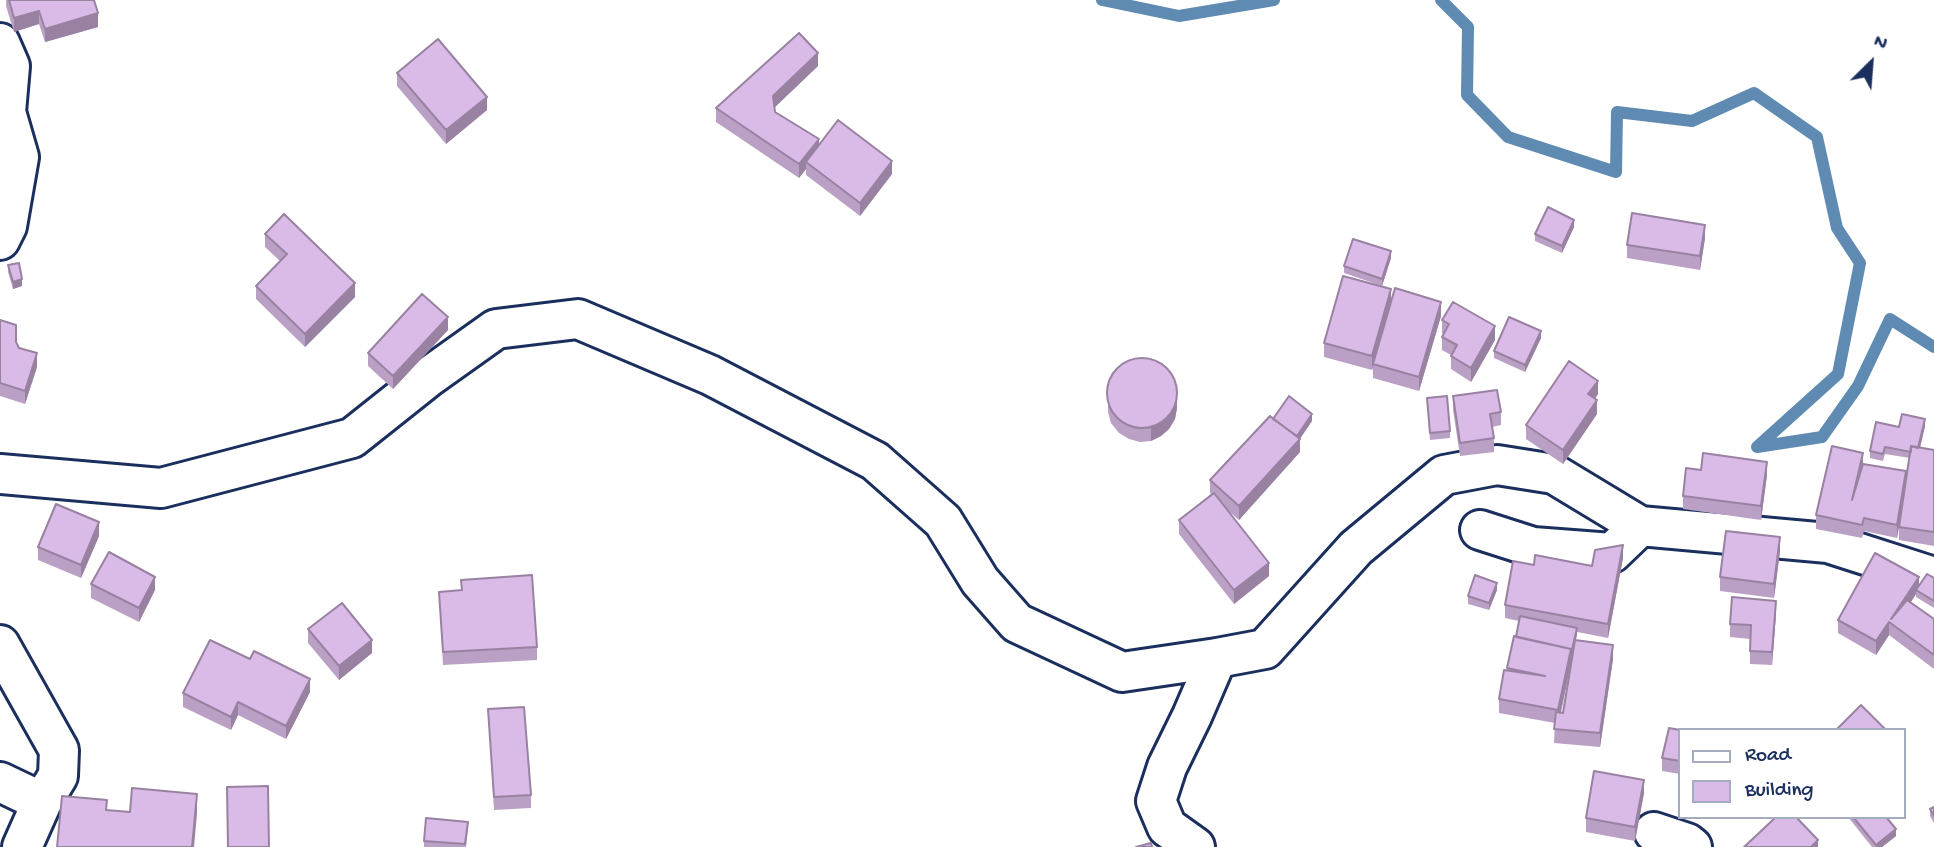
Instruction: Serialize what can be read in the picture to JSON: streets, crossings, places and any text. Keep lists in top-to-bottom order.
{
  "legend": ["Road", "Building"],
  "north": "top right"
}
